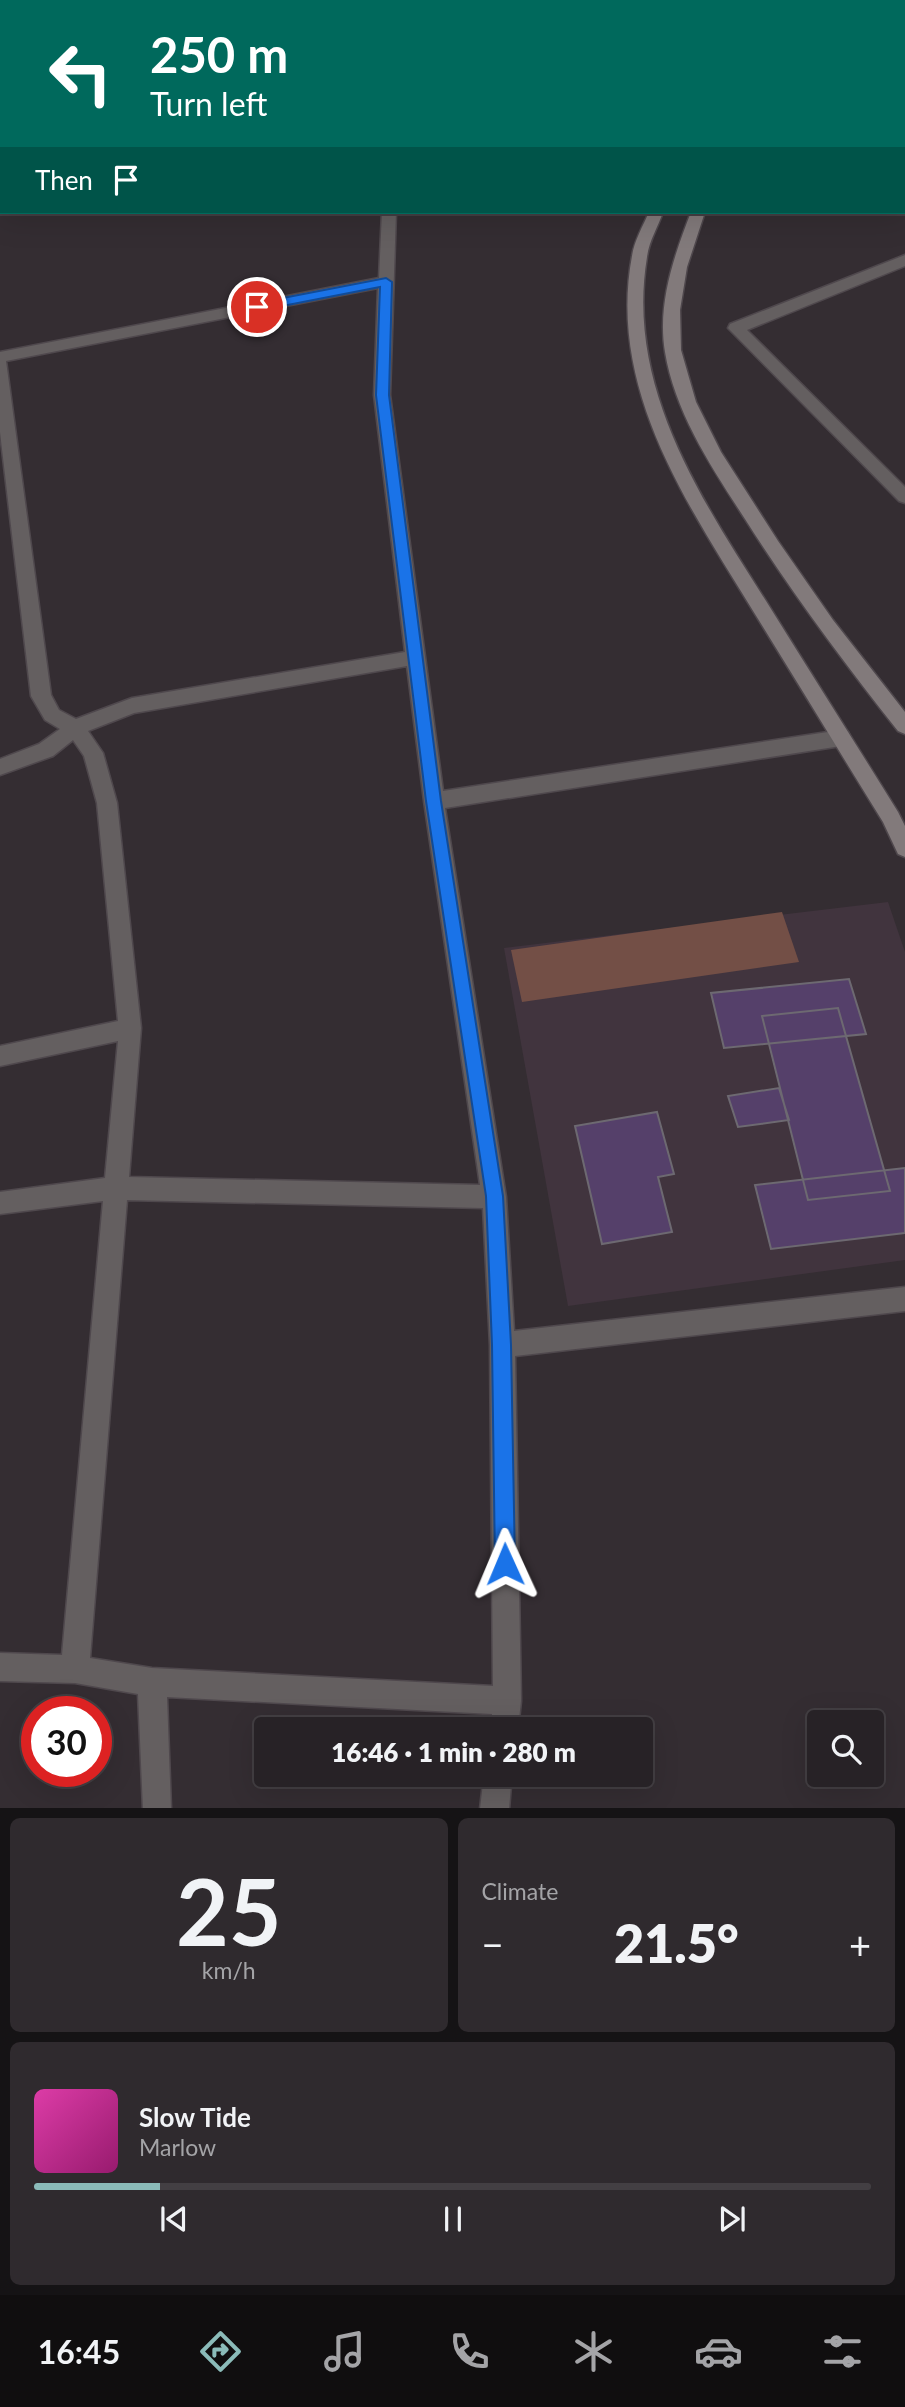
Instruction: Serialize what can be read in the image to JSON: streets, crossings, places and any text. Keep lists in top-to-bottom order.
{
  "page": {
    "turn": ["250 m", "Turn left"],
    "then": "Then",
    "limit": "30",
    "trip": "16:46 · 1 min · 280 m",
    "tile": [
      ["25", "km/h"],
      "Climate"
    ],
    "heat": ["−", "21.5°", "+"],
    "song": ["Slow Tide", "Marlow"],
    "tabs": "16:45"
  }
}
